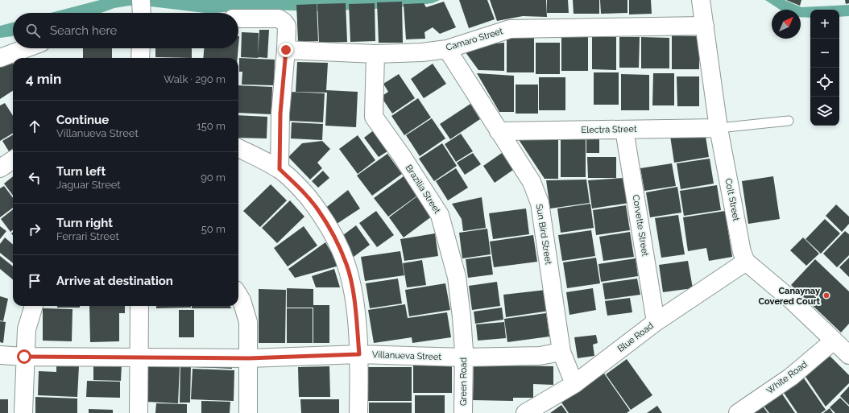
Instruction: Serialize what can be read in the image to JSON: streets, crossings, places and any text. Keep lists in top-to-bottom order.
{
  "streets": {
    "street": [
      "Camaro Street",
      "Electra Street",
      "Brazilia Street",
      "Colt Street",
      "Corvette Street",
      "Sun Bird Street",
      "Blue Road",
      "Villanueva Street",
      "White Road",
      "Green Road"
    ]
  },
  "crossings": [
    ["Camaro Street", "Brazilia Street"],
    ["Camaro Street", "Colt Street"],
    ["Camaro Street", "Sun Bird Street"],
    ["Electra Street", "Colt Street"],
    ["Electra Street", "Corvette Street"],
    ["Electra Street", "Sun Bird Street"],
    ["Brazilia Street", "Villanueva Street"],
    ["Brazilia Street", "Green Road"],
    ["Colt Street", "Blue Road"],
    ["Corvette Street", "Blue Road"],
    ["Sun Bird Street", "Blue Road"],
    ["Sun Bird Street", "Villanueva Street"],
    ["Villanueva Street", "Green Road"]
  ],
  "places": ["Canaynay Covered Court"],
  "north": "top right",
  "page": {
    "map_buttons": ["+", "−"],
    "search": "Search here",
    "heading": ["4 min", "Walk · 290 m"],
    "list": [
      ["Continue", "Villanueva Street", "150 m"],
      ["Turn left", "Jaguar Street", "90 m"],
      ["Turn right", "Ferrari Street", "50 m"],
      "Arrive at destination"
    ]
  }
}
